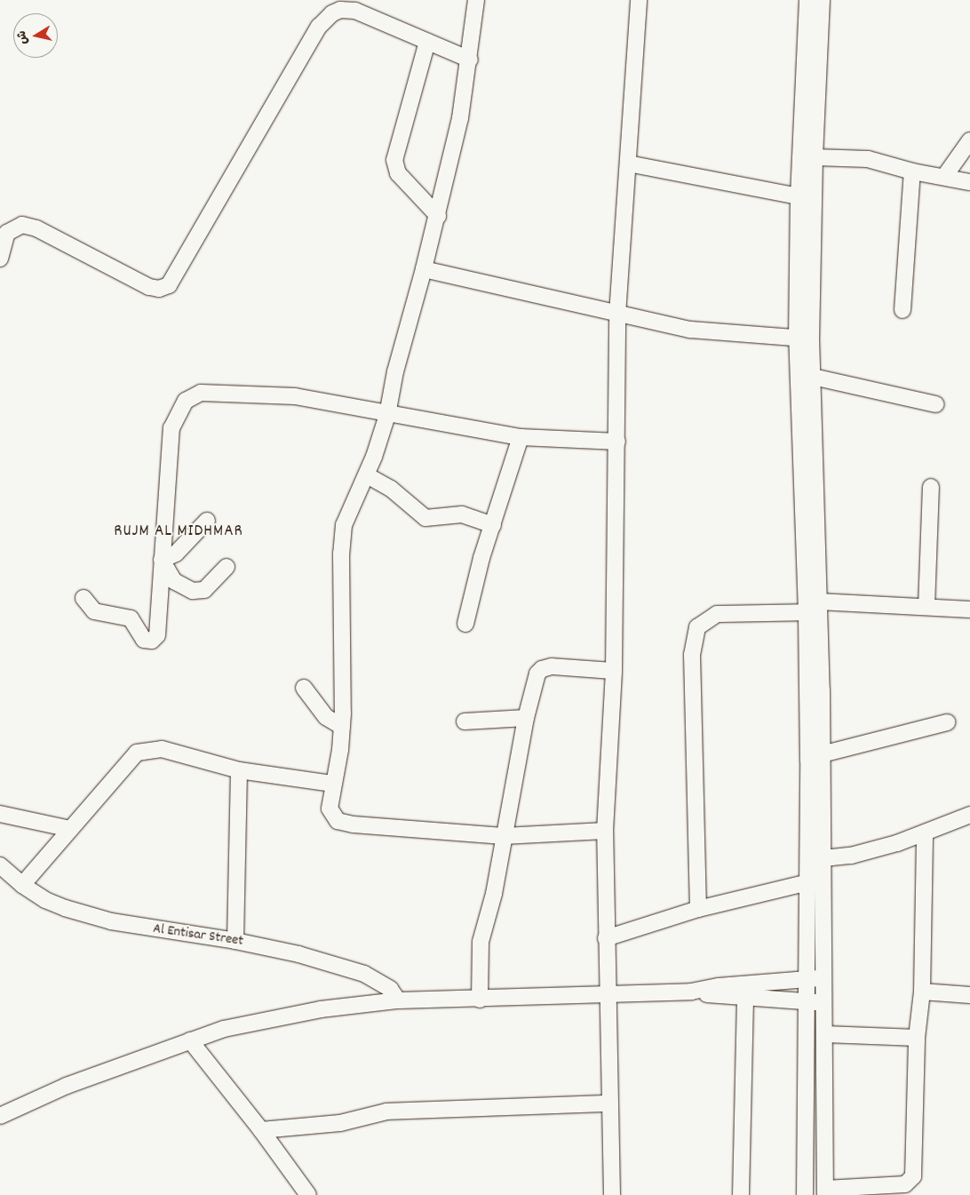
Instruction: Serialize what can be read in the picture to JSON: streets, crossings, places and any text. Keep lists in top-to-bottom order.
{
  "streets": {
    "street": ["Al Entisar Street"]
  },
  "districts": ["RUJM AL MIDHMAR"],
  "north": "left"
}
